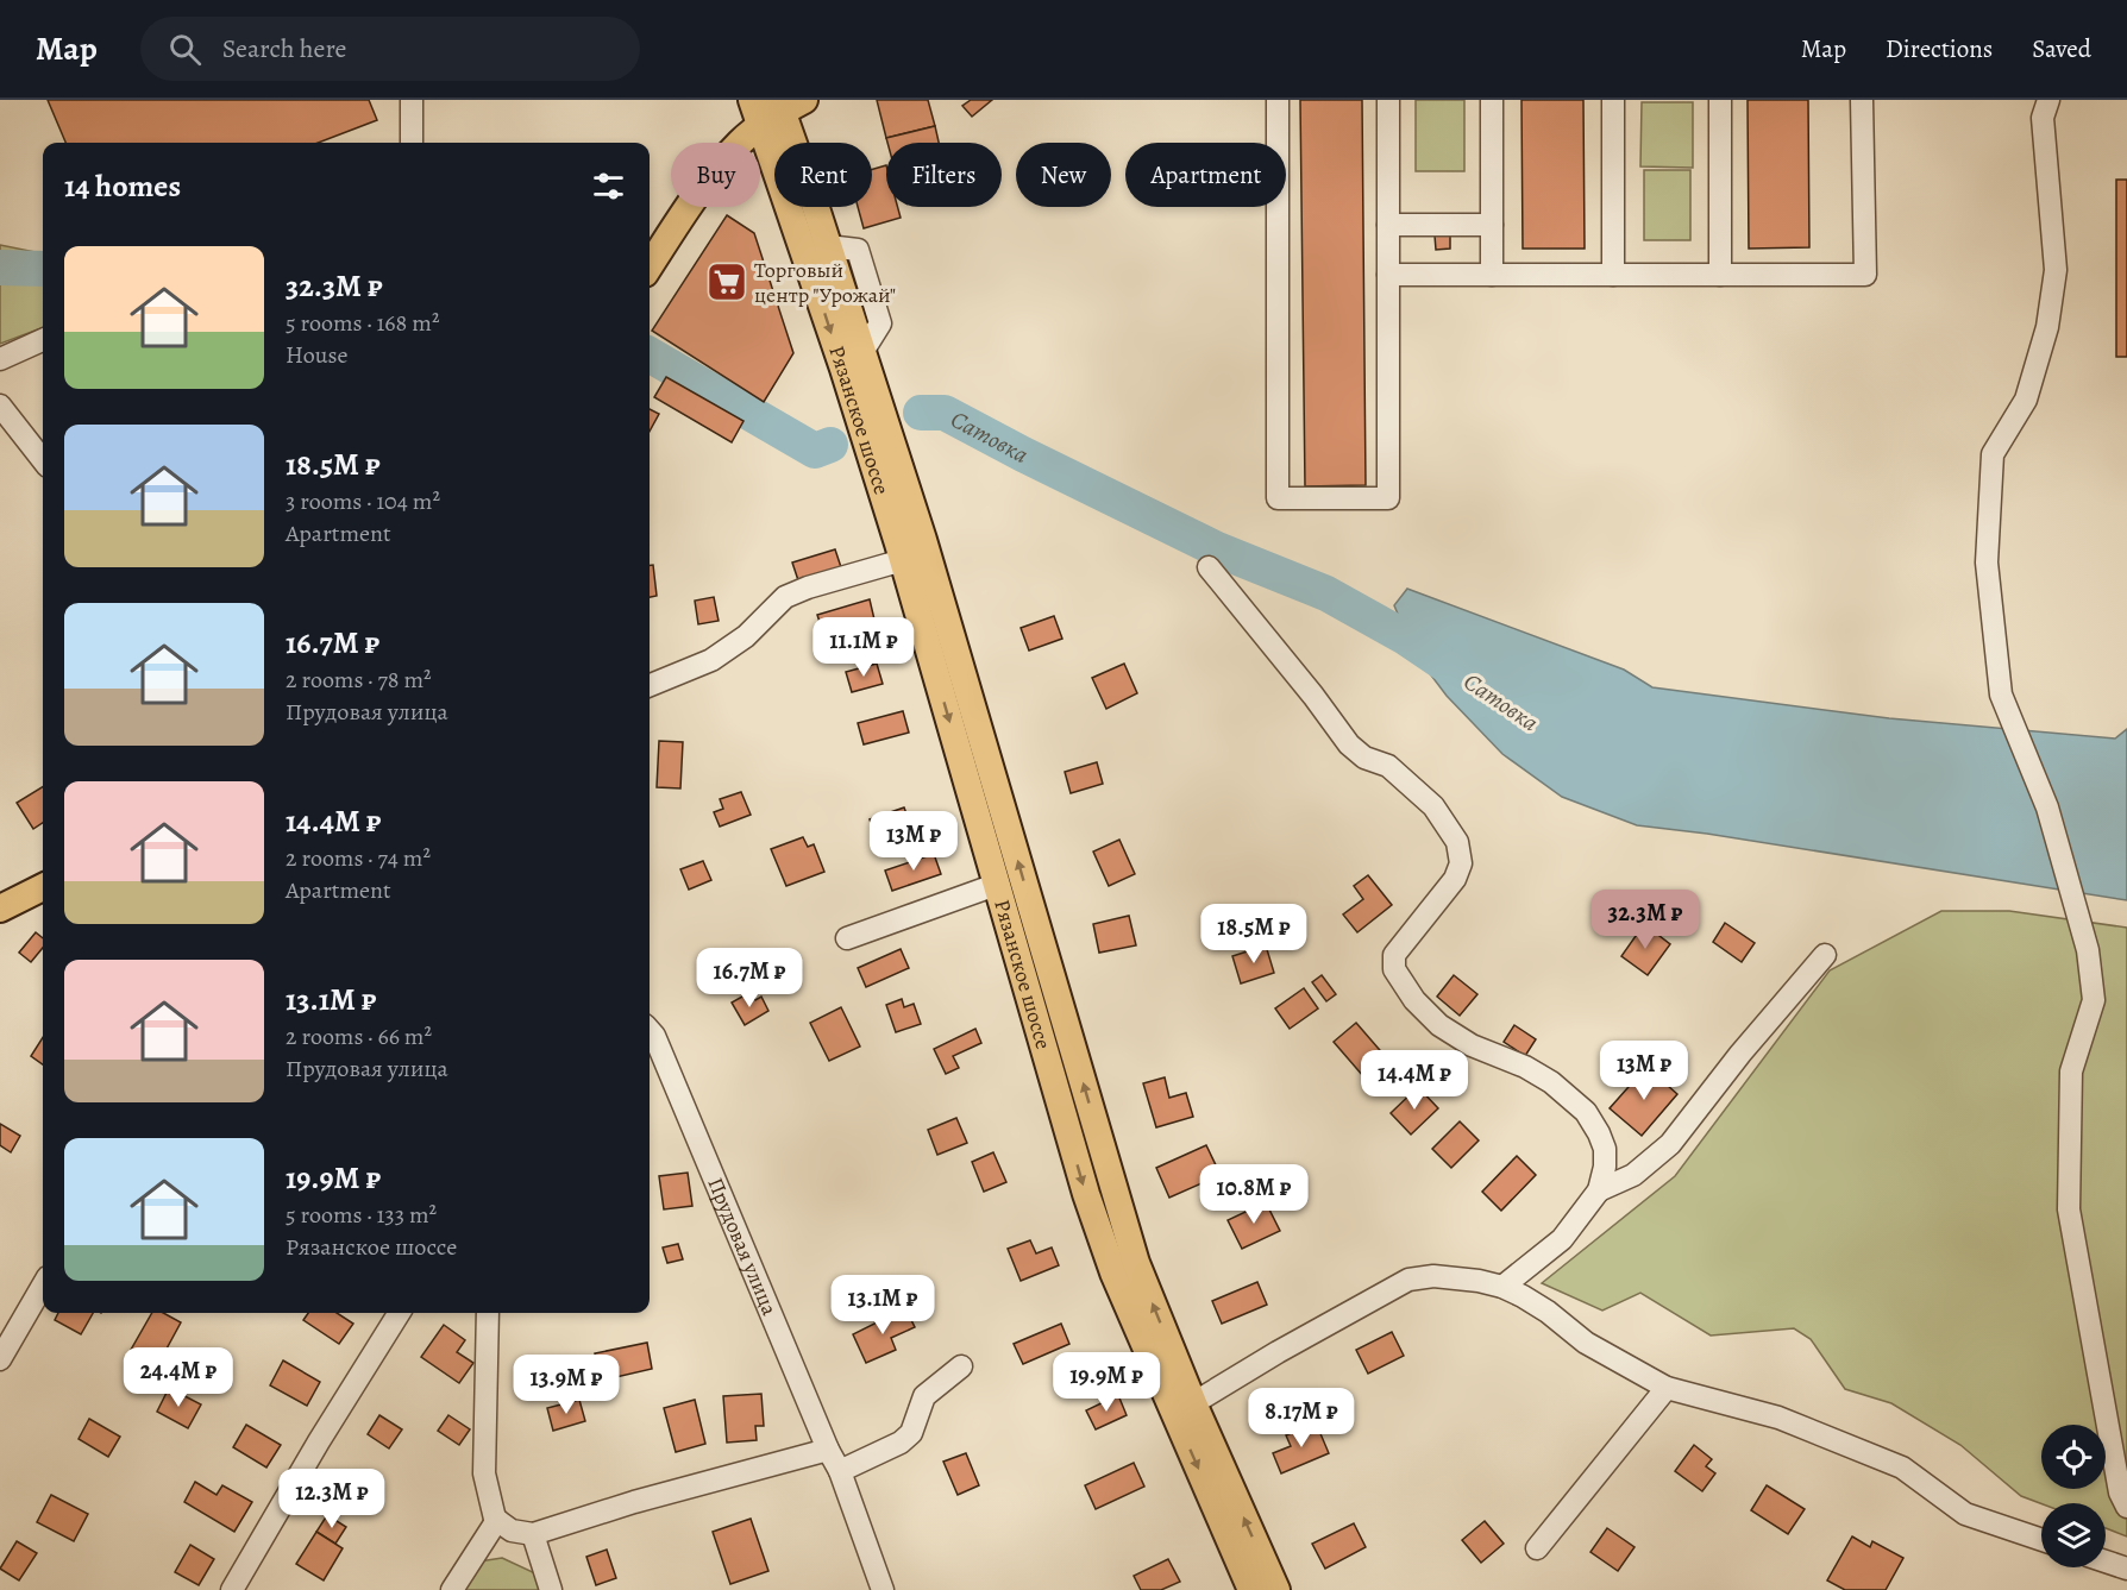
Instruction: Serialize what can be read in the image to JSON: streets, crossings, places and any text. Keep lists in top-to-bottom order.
{
  "streets": {
    "main road": ["Рязанское шоссе"],
    "street": ["Прудовая улица"]
  },
  "water": ["Сатовка"],
  "places": {
    "supermarket": ["Торговый центр \"Урожай\""]
  },
  "page": {
    "header": "Map",
    "search": "Search here",
    "nav": ["Map", "Directions", "Saved"],
    "chip": [
      "Buy",
      "Rent",
      "Filters",
      "New",
      "Apartment"
    ],
    "heading": "14 homes",
    "list": [
      {
        "name": "32.3M ₽",
        "note": "5 rooms · 168 m² · House"
      },
      {
        "name": "18.5M ₽",
        "note": "3 rooms · 104 m² · Apartment"
      },
      {
        "name": "16.7M ₽",
        "note": "2 rooms · 78 m² · Прудовая улица"
      },
      {
        "name": "14.4M ₽",
        "note": "2 rooms · 74 m² · Apartment"
      },
      {
        "name": "13.1M ₽",
        "note": "2 rooms · 66 m² · Прудовая улица"
      },
      {
        "name": "19.9M ₽",
        "note": "5 rooms · 133 m² · Рязанское шоссе"
      }
    ],
    "price": [
      "11.1M ₽",
      "13M ₽",
      "32.3M ₽",
      "18.5M ₽",
      "16.7M ₽",
      "13M ₽",
      "14.4M ₽",
      "10.8M ₽",
      "13.1M ₽",
      "24.4M ₽",
      "19.9M ₽",
      "13.9M ₽",
      "8.17M ₽",
      "12.3M ₽"
    ]
  }
}
